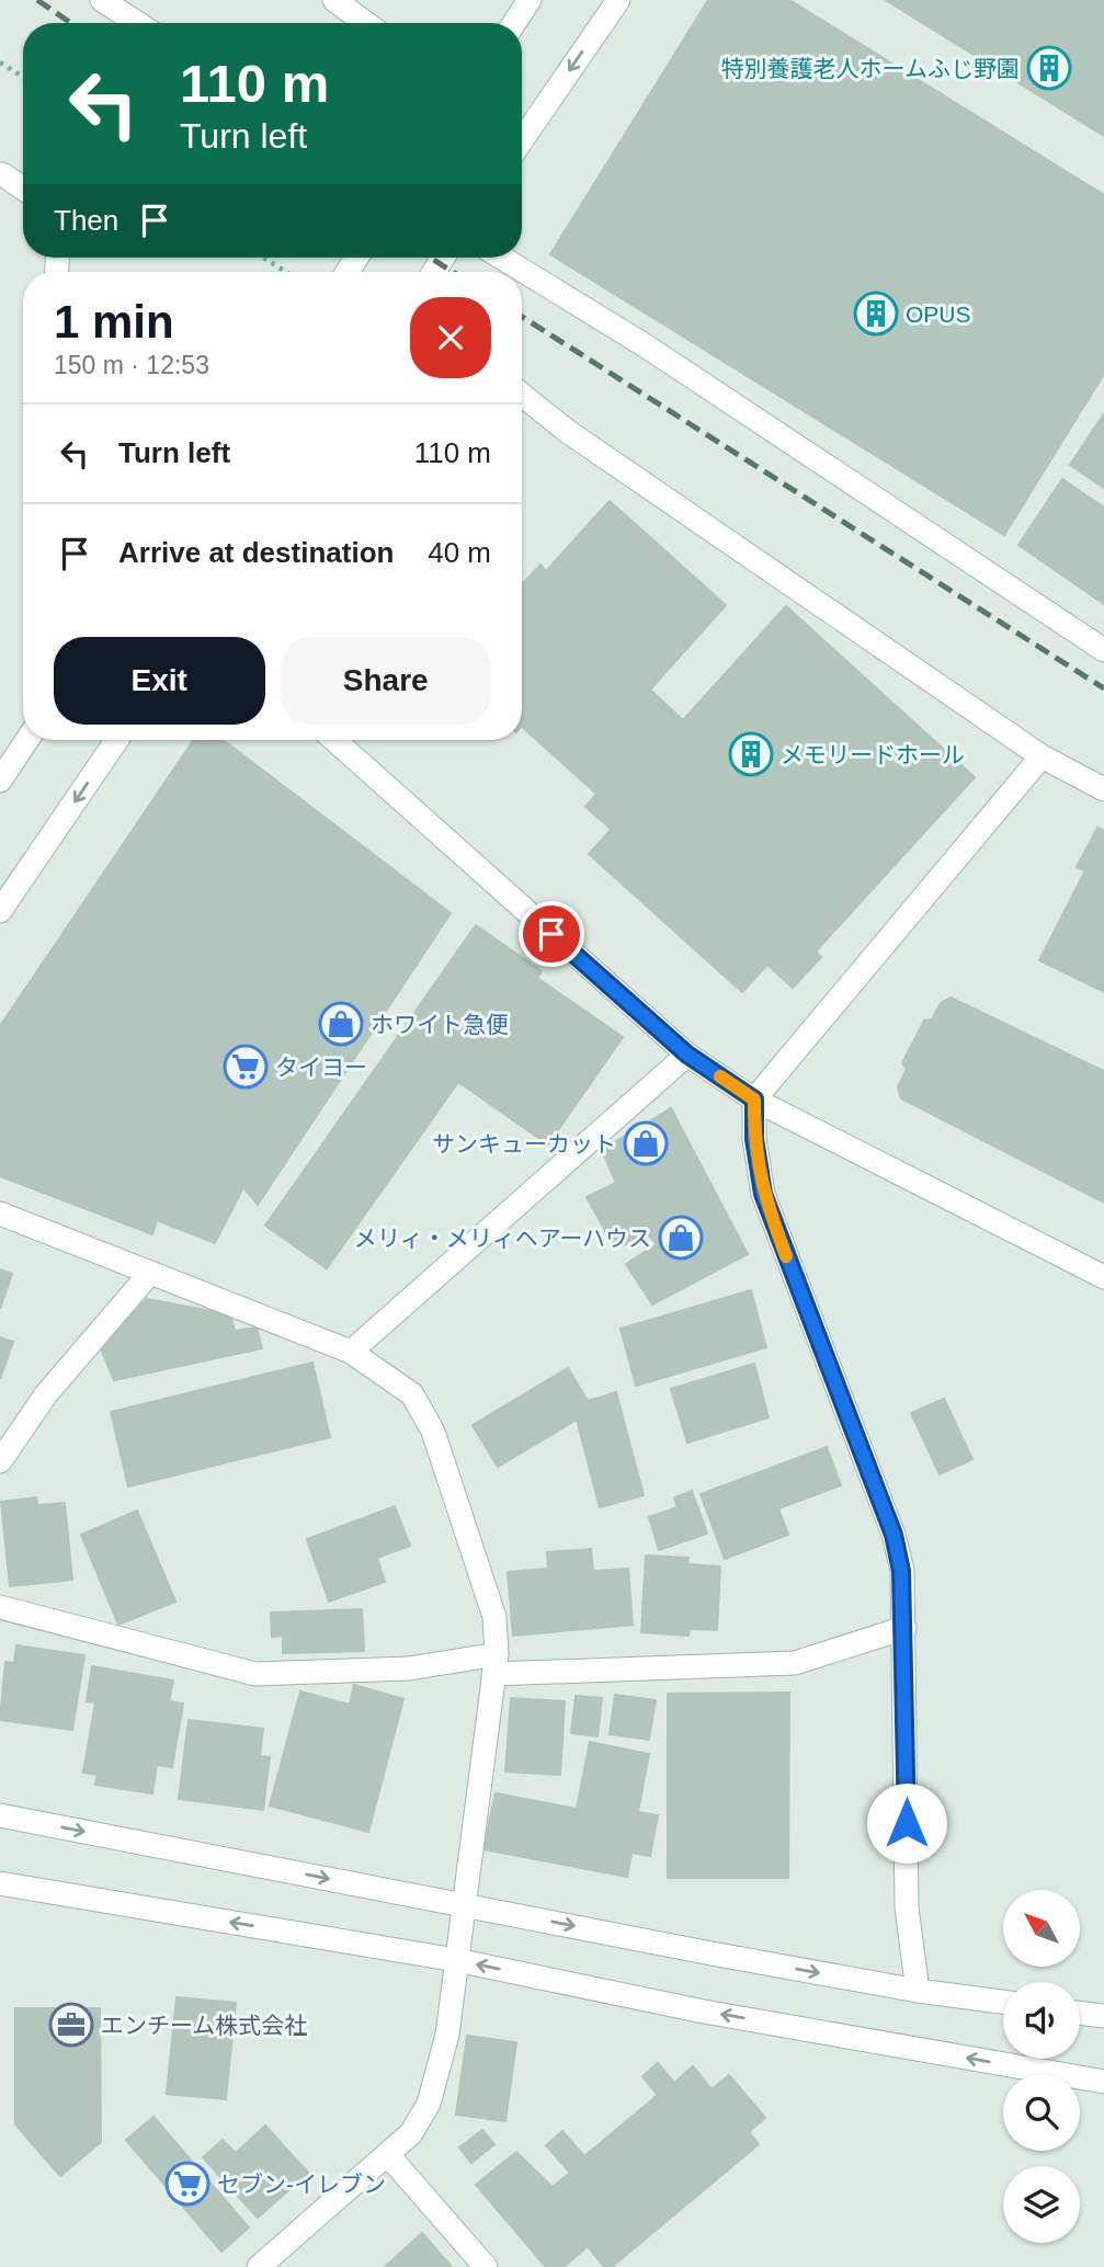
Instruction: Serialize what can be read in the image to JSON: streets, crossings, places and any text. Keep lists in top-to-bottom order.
{
  "places": {
    "building": ["特別養護老人ホームふじ野園", "OPUS", "メモリードホール"],
    "shop": ["ホワイト急便", "サンキューカット", "メリィ・メリィヘアーハウス"],
    "supermarket": ["タイヨー", "セブン-イレブン"],
    "office": ["エンチーム株式会社"]
  },
  "north": "top left",
  "page": {
    "turn": ["110 m", "Turn left"],
    "then": "Then",
    "heading": ["1 min", "150 m · 12:53"],
    "list": [
      {
        "name": "Turn left",
        "value": "110 m"
      },
      {
        "name": "Arrive at destination",
        "value": "40 m"
      }
    ],
    "buttons": ["Exit", "Share"]
  }
}
